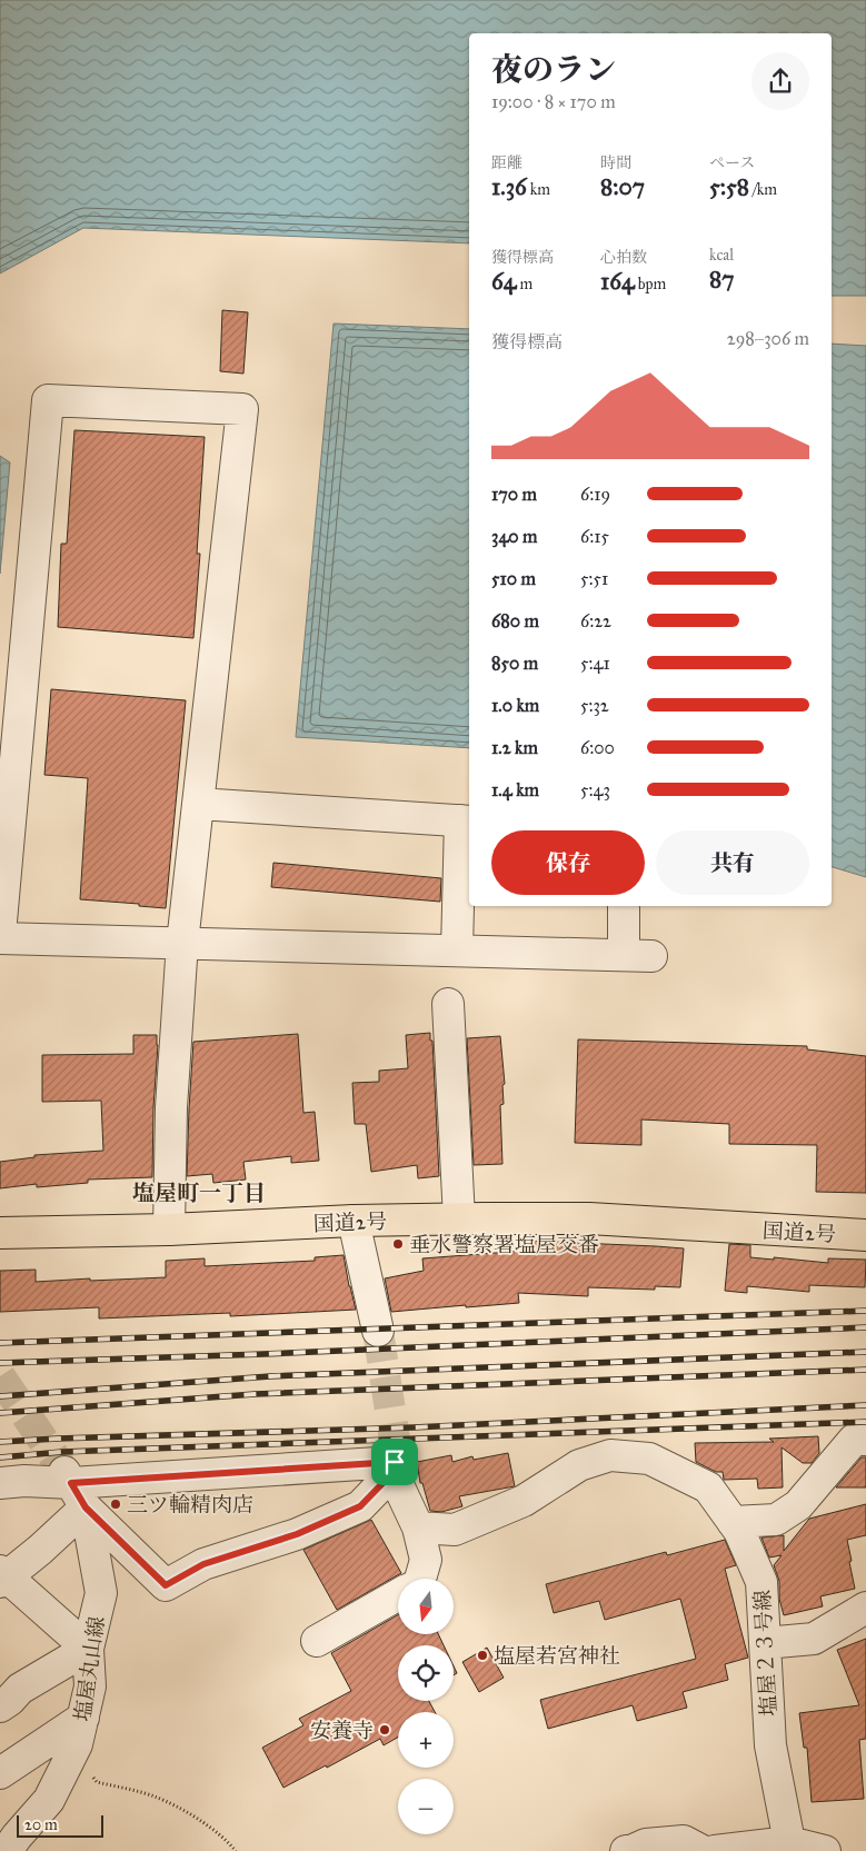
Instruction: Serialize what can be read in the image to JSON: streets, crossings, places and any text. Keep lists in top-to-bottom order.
{
  "streets": {
    "highway": ["国道2号"],
    "street": ["塩屋２３号線", "塩屋丸山線"]
  },
  "districts": ["塩屋町一丁目"],
  "places": [
    "垂水警察署塩屋交番",
    "三ツ輪精肉店",
    "塩屋若宮神社",
    "安養寺"
  ],
  "scale_bar": "20 m",
  "north": "bottom",
  "page": {
    "heading": ["夜のラン", "19:00 · 8 × 170 m"],
    "stats": [
      ["距離", "1.36 km"],
      ["時間", "8:07"],
      ["ペース", "5:58 /km"],
      ["獲得標高", "64 m"],
      ["心拍数", "164 bpm"],
      ["kcal", "87"]
    ],
    "chart": ["獲得標高", "298–306 m"],
    "list": [
      {
        "name": "170 m",
        "note": "6:19"
      },
      {
        "name": "340 m",
        "note": "6:15"
      },
      {
        "name": "510 m",
        "note": "5:51"
      },
      {
        "name": "680 m",
        "note": "6:22"
      },
      {
        "name": "850 m",
        "note": "5:41"
      },
      {
        "name": "1.0 km",
        "note": "5:32"
      },
      {
        "name": "1.2 km",
        "note": "6:00"
      },
      {
        "name": "1.4 km",
        "note": "5:43"
      }
    ],
    "buttons": ["保存", "共有"],
    "map_buttons": ["+", "−"],
    "scale": "20 m"
  }
}
